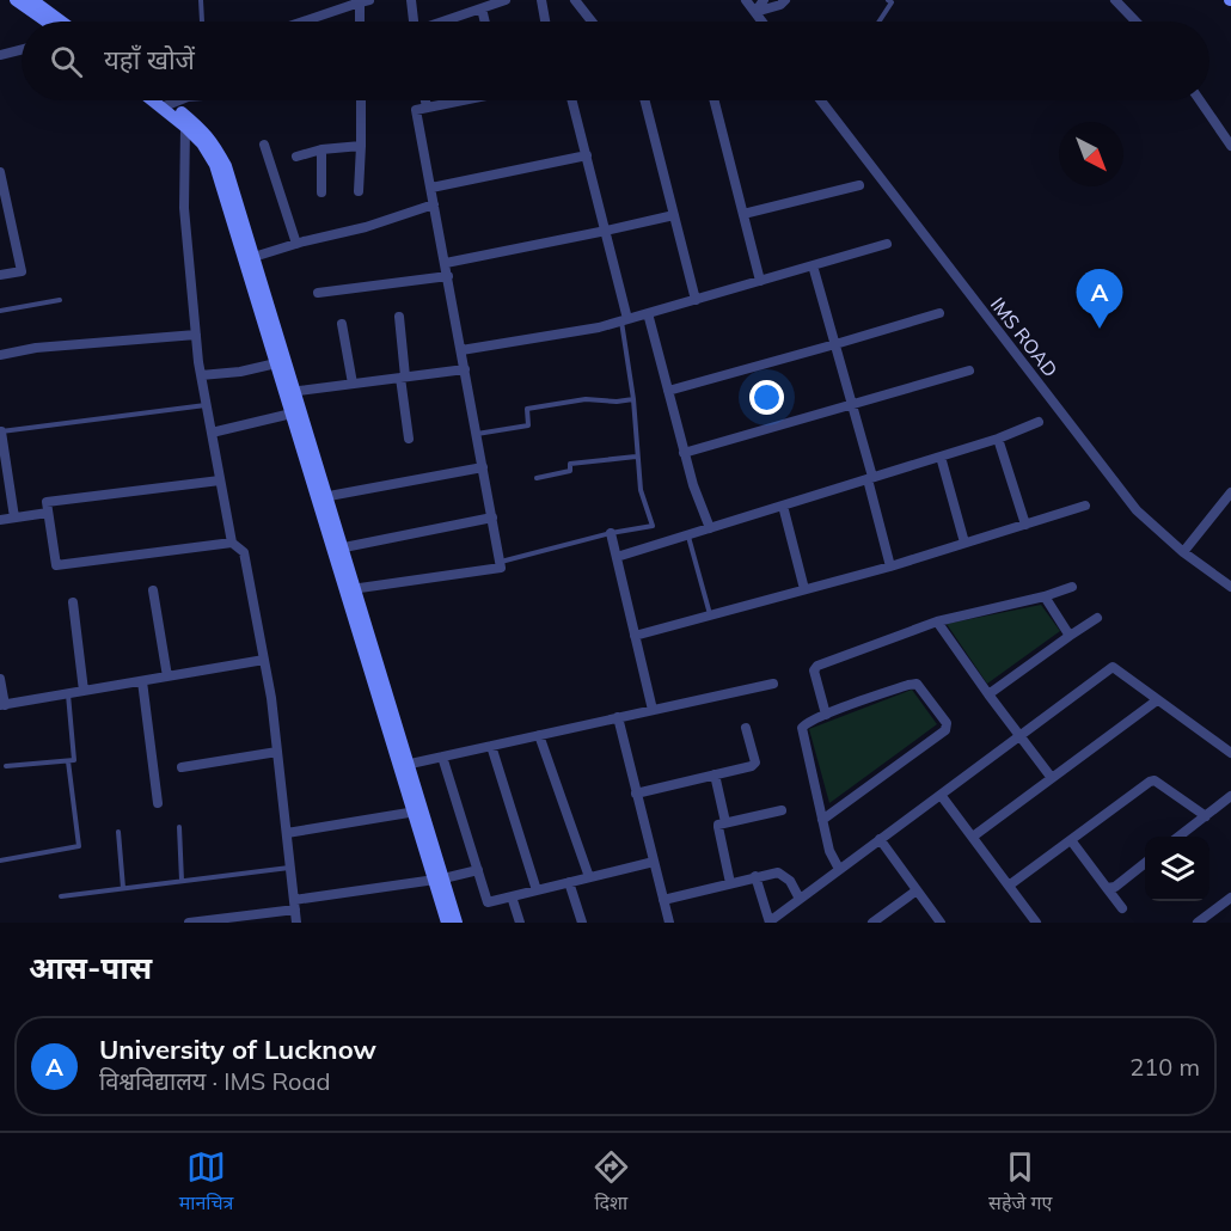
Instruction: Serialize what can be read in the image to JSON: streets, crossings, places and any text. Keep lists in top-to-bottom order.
{
  "streets": {
    "street": ["IMS ROAD"]
  },
  "north": "bottom right",
  "page": {
    "search": "यहाँ खोजें",
    "pins": "A",
    "heading": "आस-पास",
    "list": [
      {
        "mark": "A",
        "name": "University of Lucknow",
        "note": "विश्वविद्यालय · IMS Road",
        "value": "210 m"
      }
    ],
    "nav": ["मानचित्र", "दिशा", "सहेजे गए"]
  }
}
